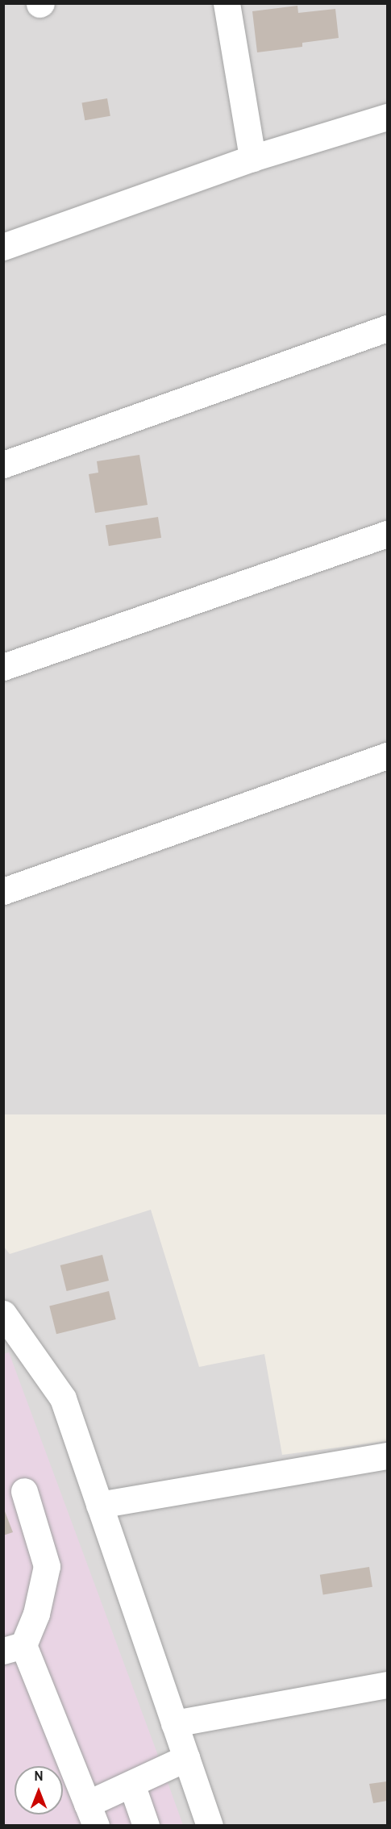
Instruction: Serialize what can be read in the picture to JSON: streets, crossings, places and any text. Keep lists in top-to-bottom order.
{
  "north": "top"
}
